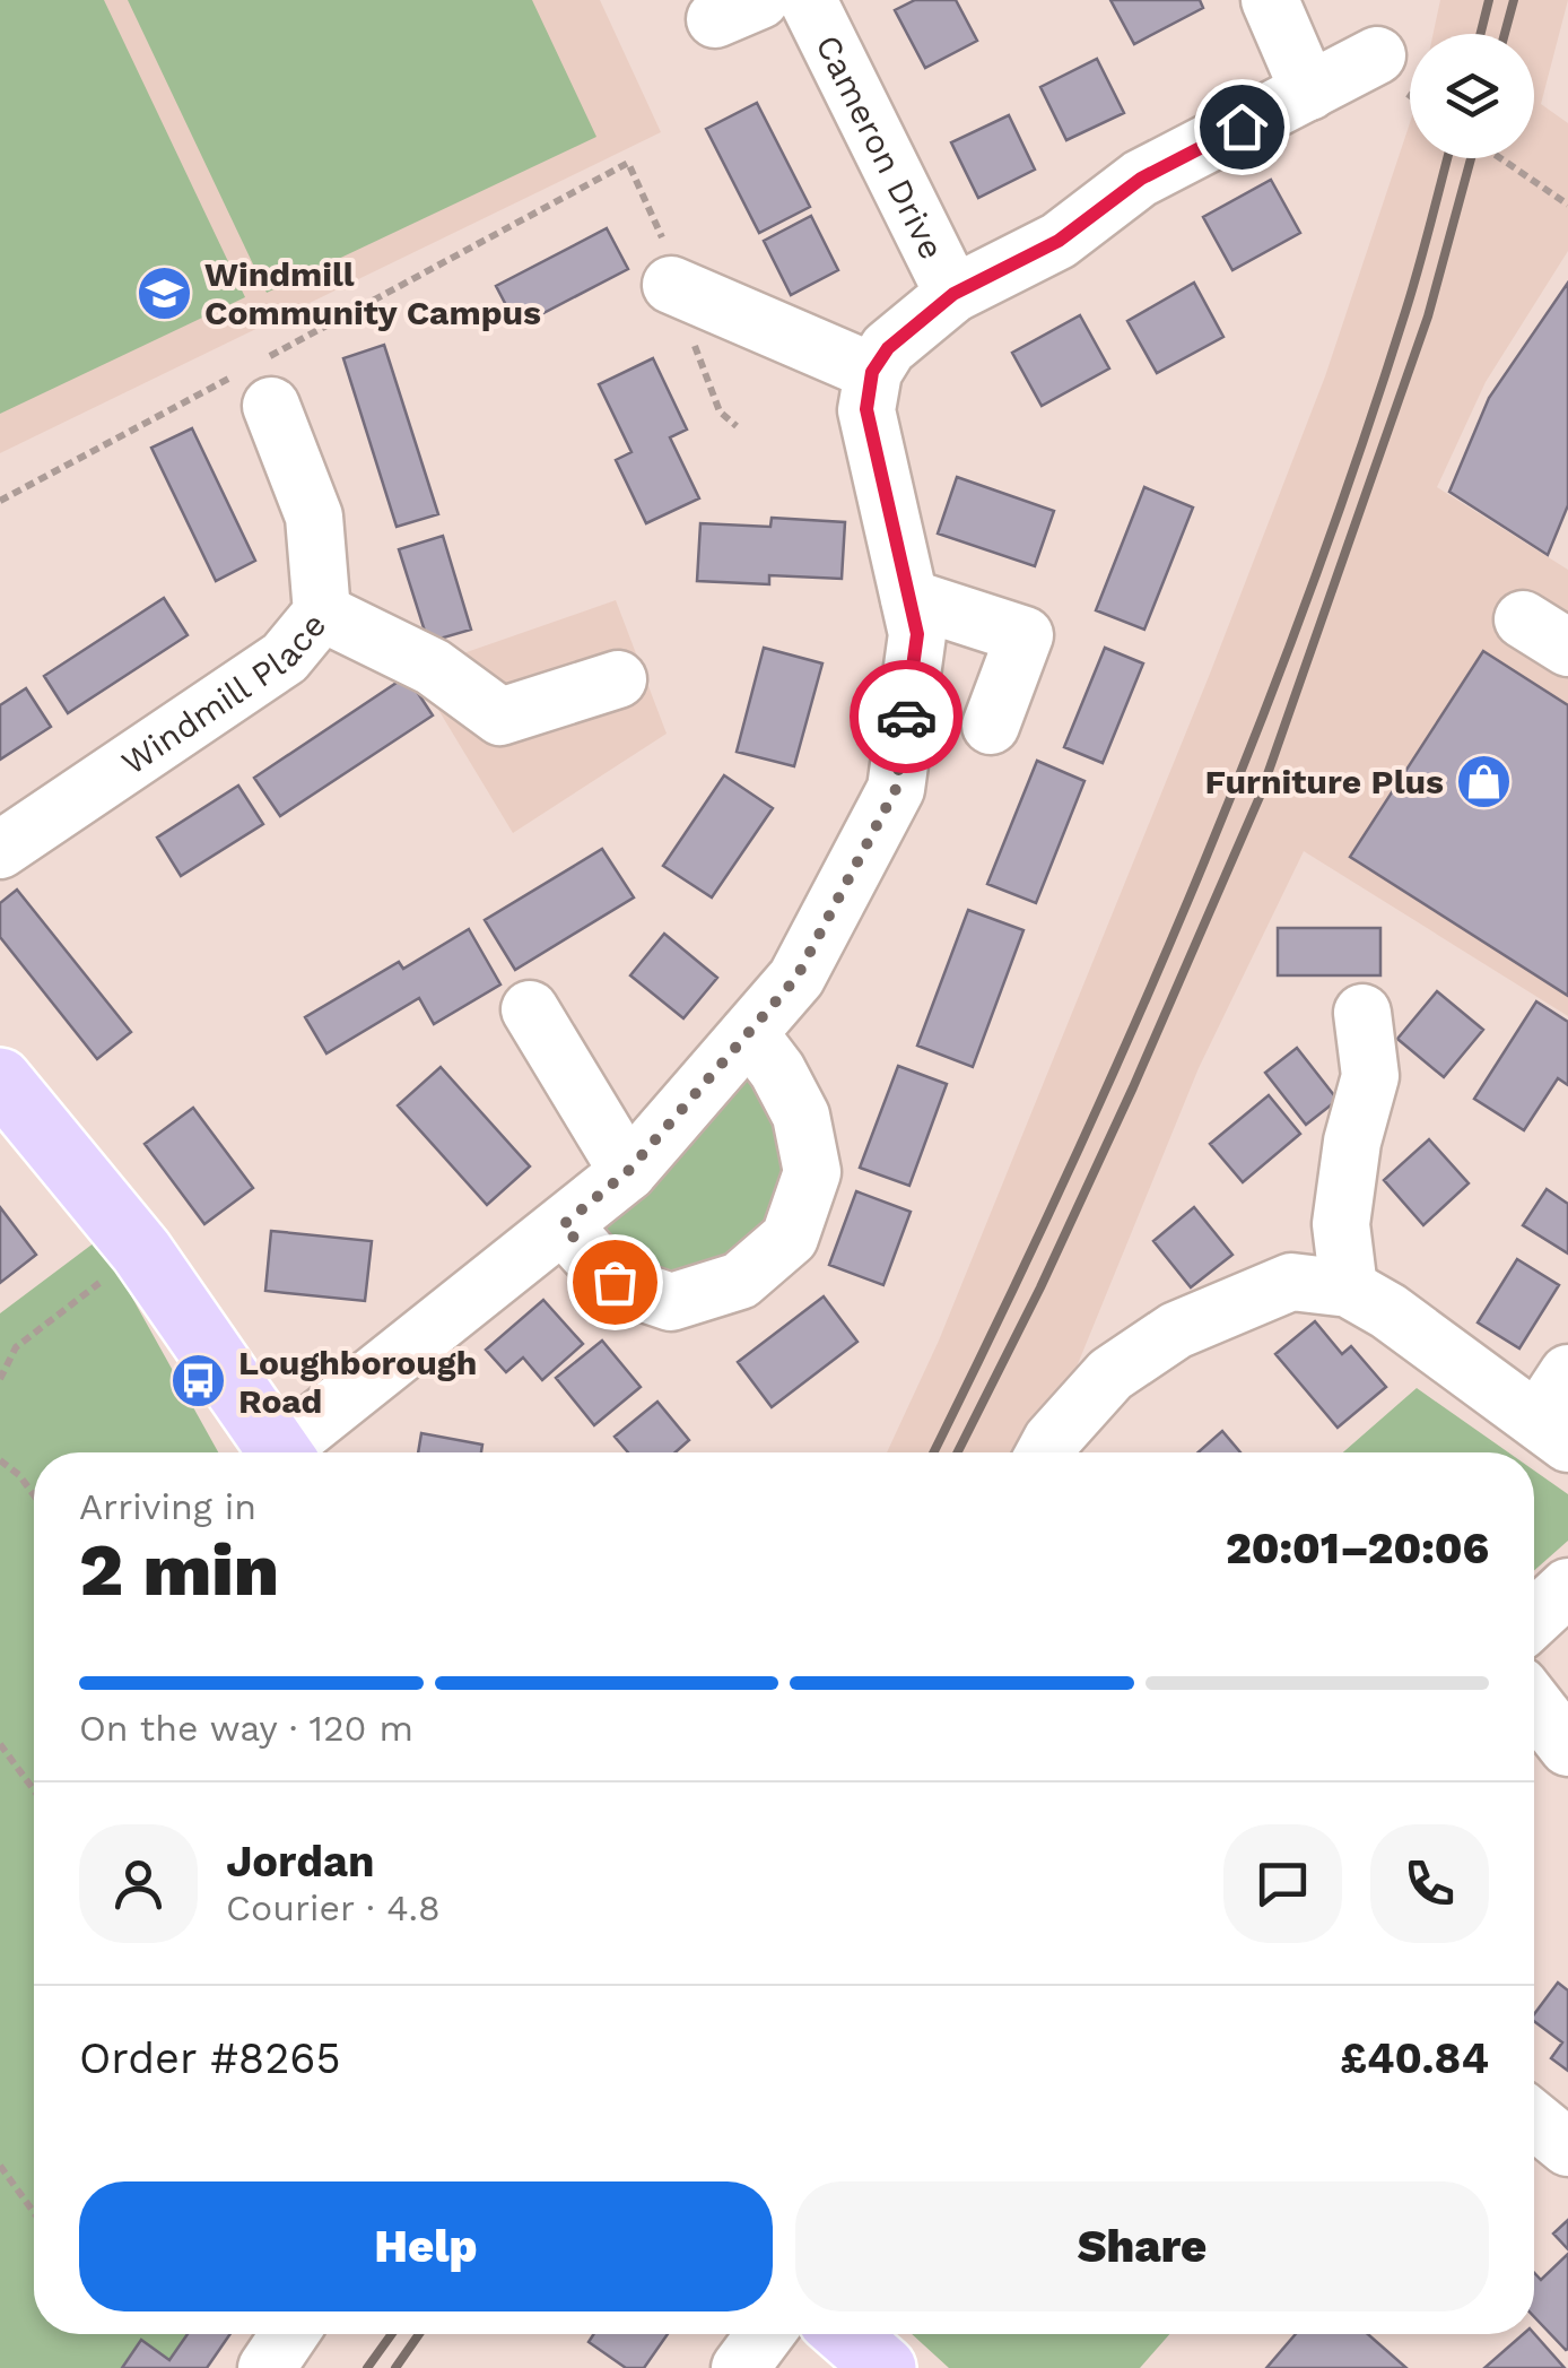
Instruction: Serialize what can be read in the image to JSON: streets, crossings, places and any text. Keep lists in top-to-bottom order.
{
  "streets": {
    "street": ["Cameron Drive", "Windmill Place"]
  },
  "places": {
    "school or university": ["Windmill Community Campus"],
    "shop": ["Furniture Plus"],
    "bus stop": ["Loughborough Road"]
  },
  "page": {
    "heading": ["2 min", "Arriving in", "20:01–20:06"],
    "panel": [
      "Jordan",
      "Courier · 4.8",
      "Order #8265",
      "£40.84"
    ],
    "bar": "On the way · 120 m",
    "buttons": ["Help", "Share"]
  }
}
